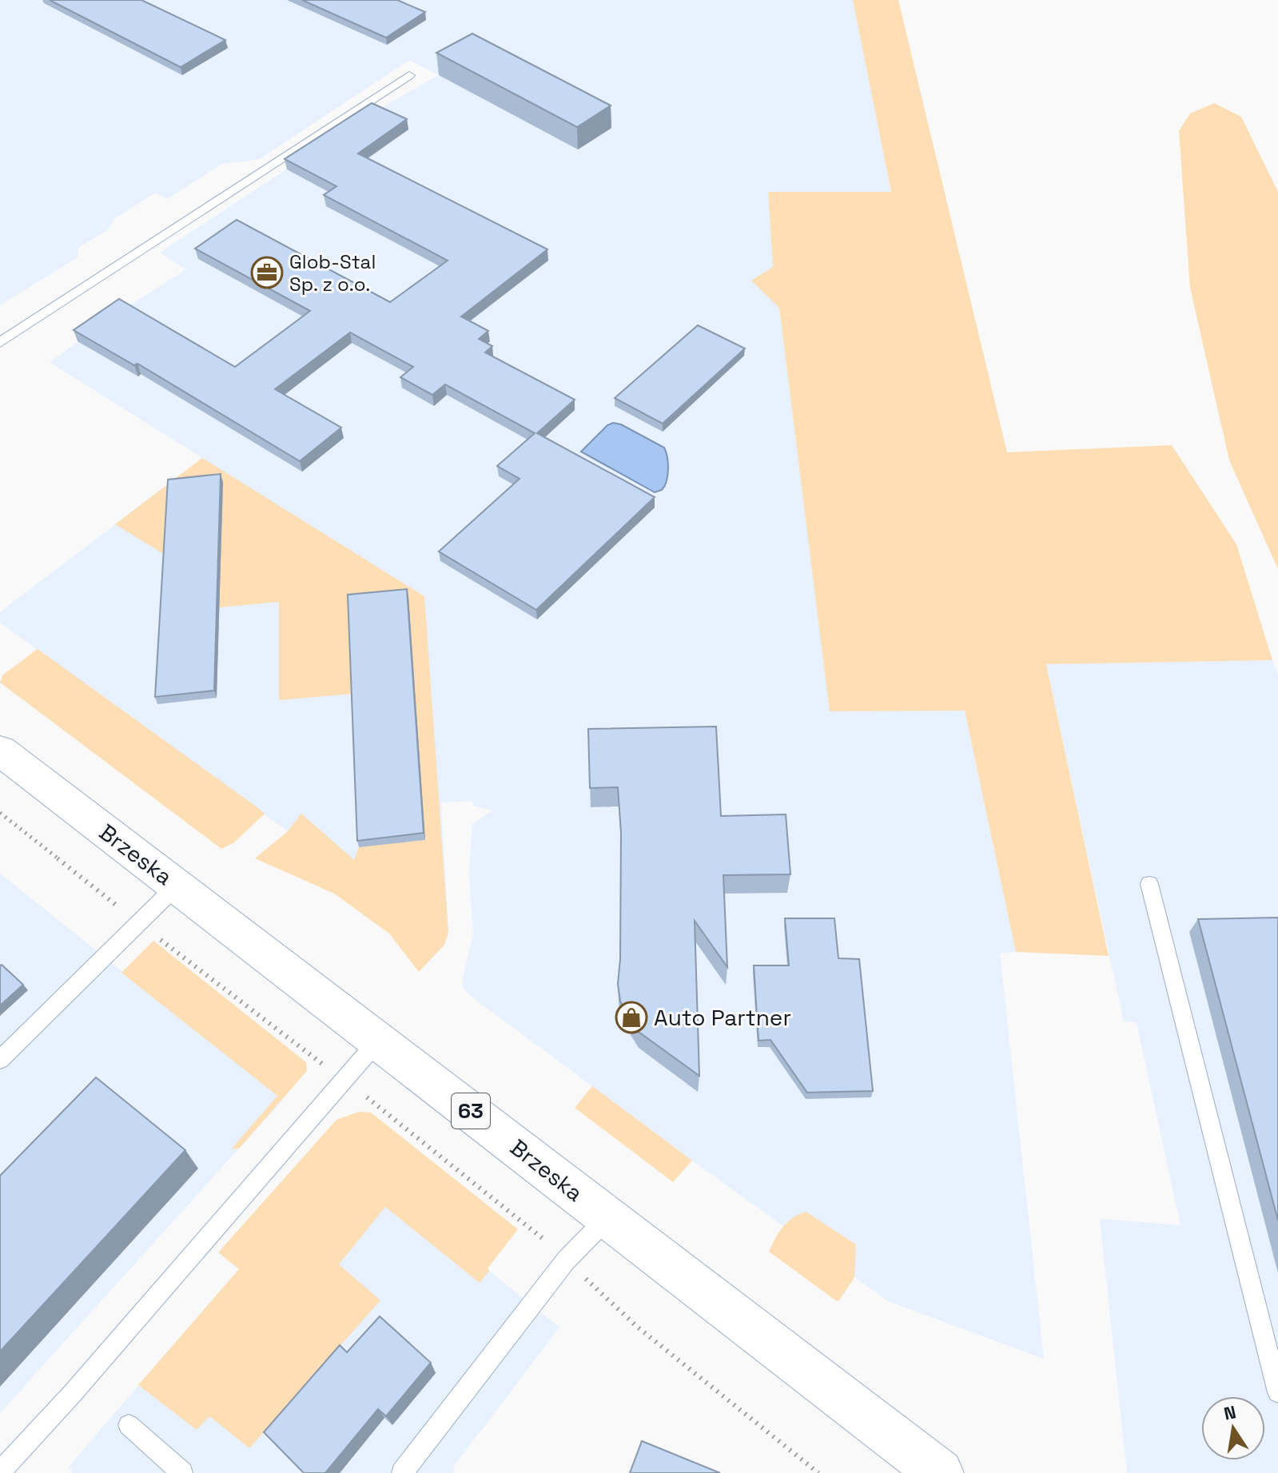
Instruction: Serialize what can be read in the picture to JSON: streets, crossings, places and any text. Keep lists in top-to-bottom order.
{
  "streets": {
    "main road": ["Brzeska", "63"]
  },
  "places": {
    "office": ["Glob-Stal Sp. z o.o."],
    "shop": ["Auto Partner"]
  },
  "north": "top"
}
